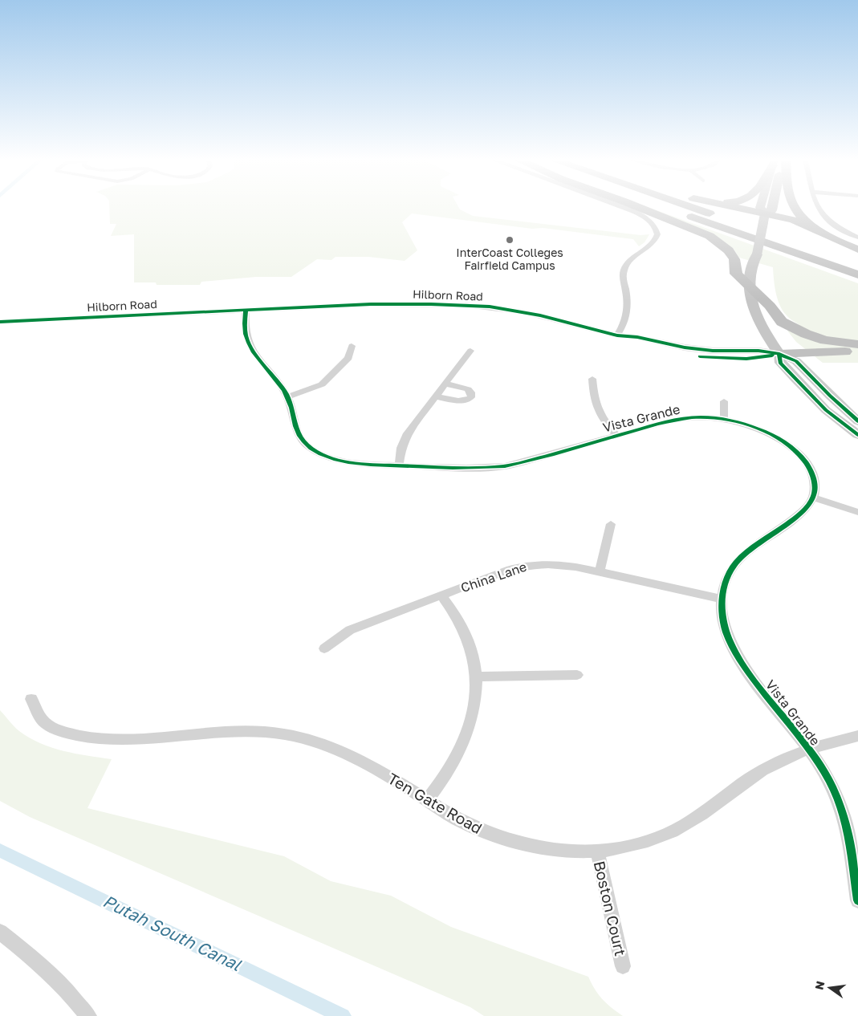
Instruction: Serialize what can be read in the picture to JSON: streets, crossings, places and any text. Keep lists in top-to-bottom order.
{
  "streets": {
    "street": [
      "Hilborn Road",
      "Vista Grande",
      "China Lane",
      "Ten Gate Road",
      "Boston Court"
    ]
  },
  "crossings": [
    ["Hilborn Road", "Vista Grande"],
    ["Vista Grande", "China Lane"],
    ["Vista Grande", "Ten Gate Road"],
    ["Ten Gate Road", "Boston Court"]
  ],
  "water": ["Putah South Canal"],
  "places": ["InterCoast Colleges Fairfield Campus"],
  "north": "left"
}
